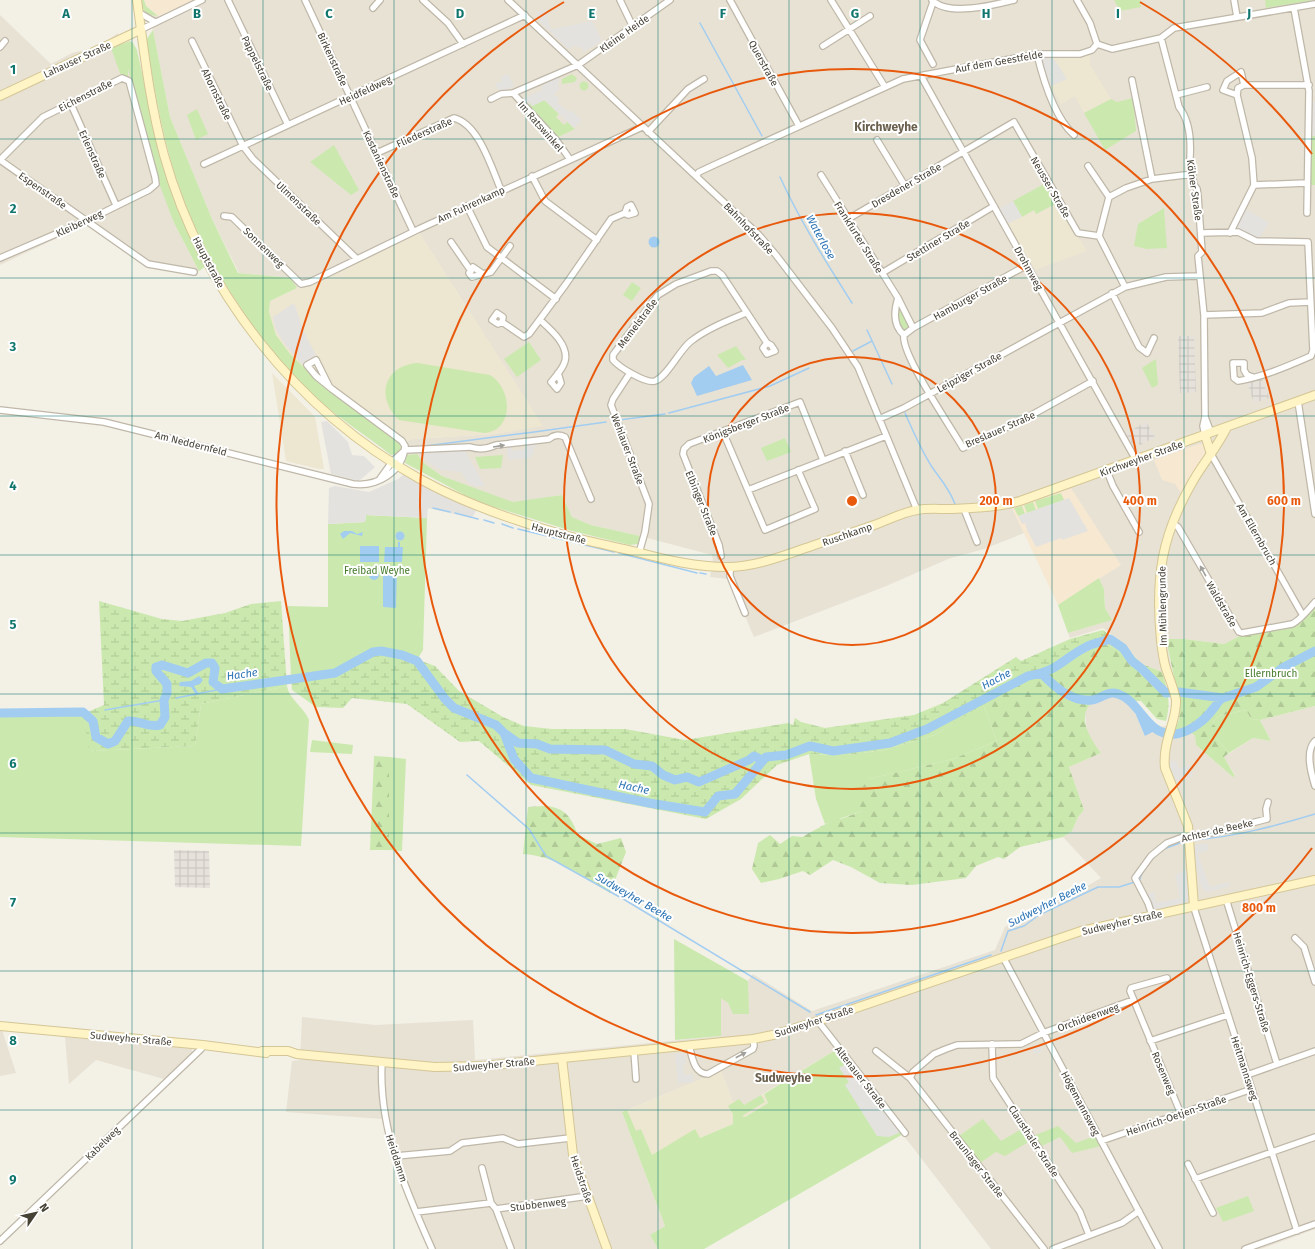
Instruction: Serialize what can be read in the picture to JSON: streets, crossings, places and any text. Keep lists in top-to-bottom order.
{
  "streets": {
    "main road": [
      "Lahauser Straße",
      "Hauptstraße",
      "Kirchweyher Straße",
      "Ruschkamp",
      "Im Mühlengrunde",
      "Sudweyher Straße",
      "Heidstraße"
    ],
    "street": [
      "Kleine Heide",
      "Birkenstraße",
      "Auf dem Geestfelde",
      "Pappelstraße",
      "Querstraße",
      "Heidfeldweg",
      "Ahornstraße",
      "Eichenstraße",
      "Im Ratswinkel",
      "Fliederstraße",
      "Erlenstraße",
      "Kastanienstraße",
      "Dresdener Straße",
      "Neusser Straße",
      "Espenstraße",
      "Kölner Straße",
      "Ulmenstraße",
      "Am Fuhrenkamp",
      "Kleiberweg",
      "Bahnhofstraße",
      "Frankfurter Straße",
      "Stettiner Straße",
      "Sonnenweg",
      "Drohmweg",
      "Hamburger Straße",
      "Memelstraße",
      "Leipziger Straße",
      "Königsberger Straße",
      "Breslauer Straße",
      "Am Neddernfeld",
      "Wehlauer Straße",
      "Elbinger Straße",
      "Am Ellernbruch",
      "Waldstraße",
      "Achter de Beeke",
      "Heinrich-Eggers-Straße",
      "Orchideenweg",
      "Heitmannsweg",
      "Rosenweg",
      "Altenauer Straße",
      "Högemannsweg",
      "Heinrich-Oetjen-Straße",
      "Clausthaler Straße",
      "Kabelweg",
      "Heiddamm",
      "Braunlager Straße",
      "Stubbenweg"
    ]
  },
  "crossings": [
    ["Kleine Heide", "Im Ratswinkel"],
    ["Kleine Heide", "Bahnhofstraße"],
    ["Lahauser Straße", "Hauptstraße"],
    ["Birkenstraße", "Heidfeldweg"],
    ["Birkenstraße", "Kastanienstraße"],
    ["Auf dem Geestfelde", "Querstraße"],
    ["Auf dem Geestfelde", "Bahnhofstraße"],
    ["Auf dem Geestfelde", "Drohmweg"],
    ["Pappelstraße", "Heidfeldweg"],
    ["Heidfeldweg", "Ahornstraße"],
    ["Heidfeldweg", "Kastanienstraße"],
    ["Heidfeldweg", "Ulmenstraße"],
    ["Heidfeldweg", "Bahnhofstraße"],
    ["Ahornstraße", "Ulmenstraße"],
    ["Eichenstraße", "Erlenstraße"],
    ["Eichenstraße", "Espenstraße"],
    ["Eichenstraße", "Kleiberweg"],
    ["Im Ratswinkel", "Am Fuhrenkamp"],
    ["Im Ratswinkel", "Bahnhofstraße"],
    ["Fliederstraße", "Kastanienstraße"],
    ["Fliederstraße", "Am Fuhrenkamp"],
    ["Erlenstraße", "Kleiberweg"],
    ["Kastanienstraße", "Am Fuhrenkamp"],
    ["Dresdener Straße", "Neusser Straße"],
    ["Dresdener Straße", "Frankfurter Straße"],
    ["Dresdener Straße", "Drohmweg"],
    ["Espenstraße", "Kleiberweg"],
    ["Kölner Straße", "Leipziger Straße"],
    ["Kölner Straße", "Kirchweyher Straße"],
    ["Ulmenstraße", "Am Fuhrenkamp"],
    ["Am Fuhrenkamp", "Bahnhofstraße"],
    ["Am Fuhrenkamp", "Sonnenweg"],
    ["Bahnhofstraße", "Leipziger Straße"],
    ["Bahnhofstraße", "Ruschkamp"],
    ["Frankfurter Straße", "Stettiner Straße"],
    ["Frankfurter Straße", "Hamburger Straße"],
    ["Stettiner Straße", "Drohmweg"],
    ["Hauptstraße", "Am Neddernfeld"],
    ["Hauptstraße", "Wehlauer Straße"],
    ["Hauptstraße", "Ruschkamp"],
    ["Drohmweg", "Hamburger Straße"],
    ["Drohmweg", "Leipziger Straße"],
    ["Drohmweg", "Breslauer Straße"],
    ["Drohmweg", "Kirchweyher Straße"],
    ["Memelstraße", "Wehlauer Straße"],
    ["Leipziger Straße", "Breslauer Straße"],
    ["Königsberger Straße", "Elbinger Straße"],
    ["Kirchweyher Straße", "Ruschkamp"],
    ["Kirchweyher Straße", "Im Mühlengrunde"],
    ["Am Ellernbruch", "Waldstraße"],
    ["Am Ellernbruch", "Im Mühlengrunde"],
    ["Waldstraße", "Im Mühlengrunde"],
    ["Im Mühlengrunde", "Achter de Beeke"],
    ["Im Mühlengrunde", "Sudweyher Straße"],
    ["Im Mühlengrunde", "Heitmannsweg"],
    ["Achter de Beeke", "Sudweyher Straße"],
    ["Sudweyher Straße", "Heinrich-Eggers-Straße"],
    ["Sudweyher Straße", "Heitmannsweg"],
    ["Sudweyher Straße", "Altenauer Straße"],
    ["Sudweyher Straße", "Högemannsweg"],
    ["Sudweyher Straße", "Kabelweg"],
    ["Sudweyher Straße", "Heiddamm"],
    ["Sudweyher Straße", "Heidstraße"],
    ["Orchideenweg", "Högemannsweg"],
    ["Heitmannsweg", "Rosenweg"],
    ["Heitmannsweg", "Heinrich-Oetjen-Straße"],
    ["Rosenweg", "Heinrich-Oetjen-Straße"],
    ["Högemannsweg", "Heinrich-Oetjen-Straße"],
    ["Heidstraße", "Stubbenweg"]
  ],
  "one_way": ["Waldstraße"],
  "districts": ["Kirchweyhe", "Sudweyhe"],
  "water": ["Waterlose", "Hache", "Sudweyher Beeke"],
  "parks": ["Freibad Weyhe", "Ellernbruch"],
  "north": "top right",
  "grid": {
    "columns": [
      "A",
      "B",
      "C",
      "D",
      "E",
      "F",
      "G",
      "H",
      "I",
      "J"
    ],
    "rows": [
      "1",
      "2",
      "3",
      "4",
      "5",
      "6",
      "7",
      "8",
      "9"
    ]
  },
  "rings": [
    "200 m",
    "400 m",
    "600 m",
    "800 m"
  ]
}
